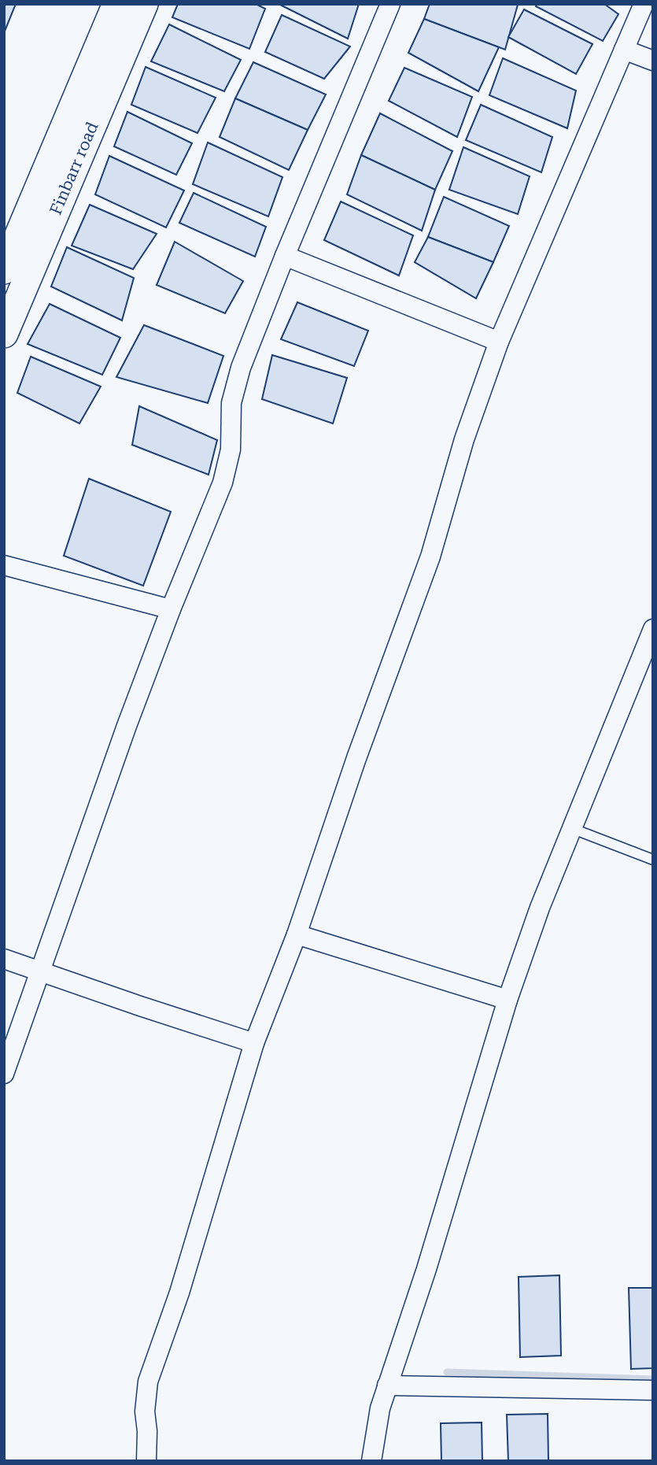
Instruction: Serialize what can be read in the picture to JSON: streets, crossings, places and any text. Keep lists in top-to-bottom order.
{
  "streets": {
    "main road": ["Finbarr road"]
  }
}
